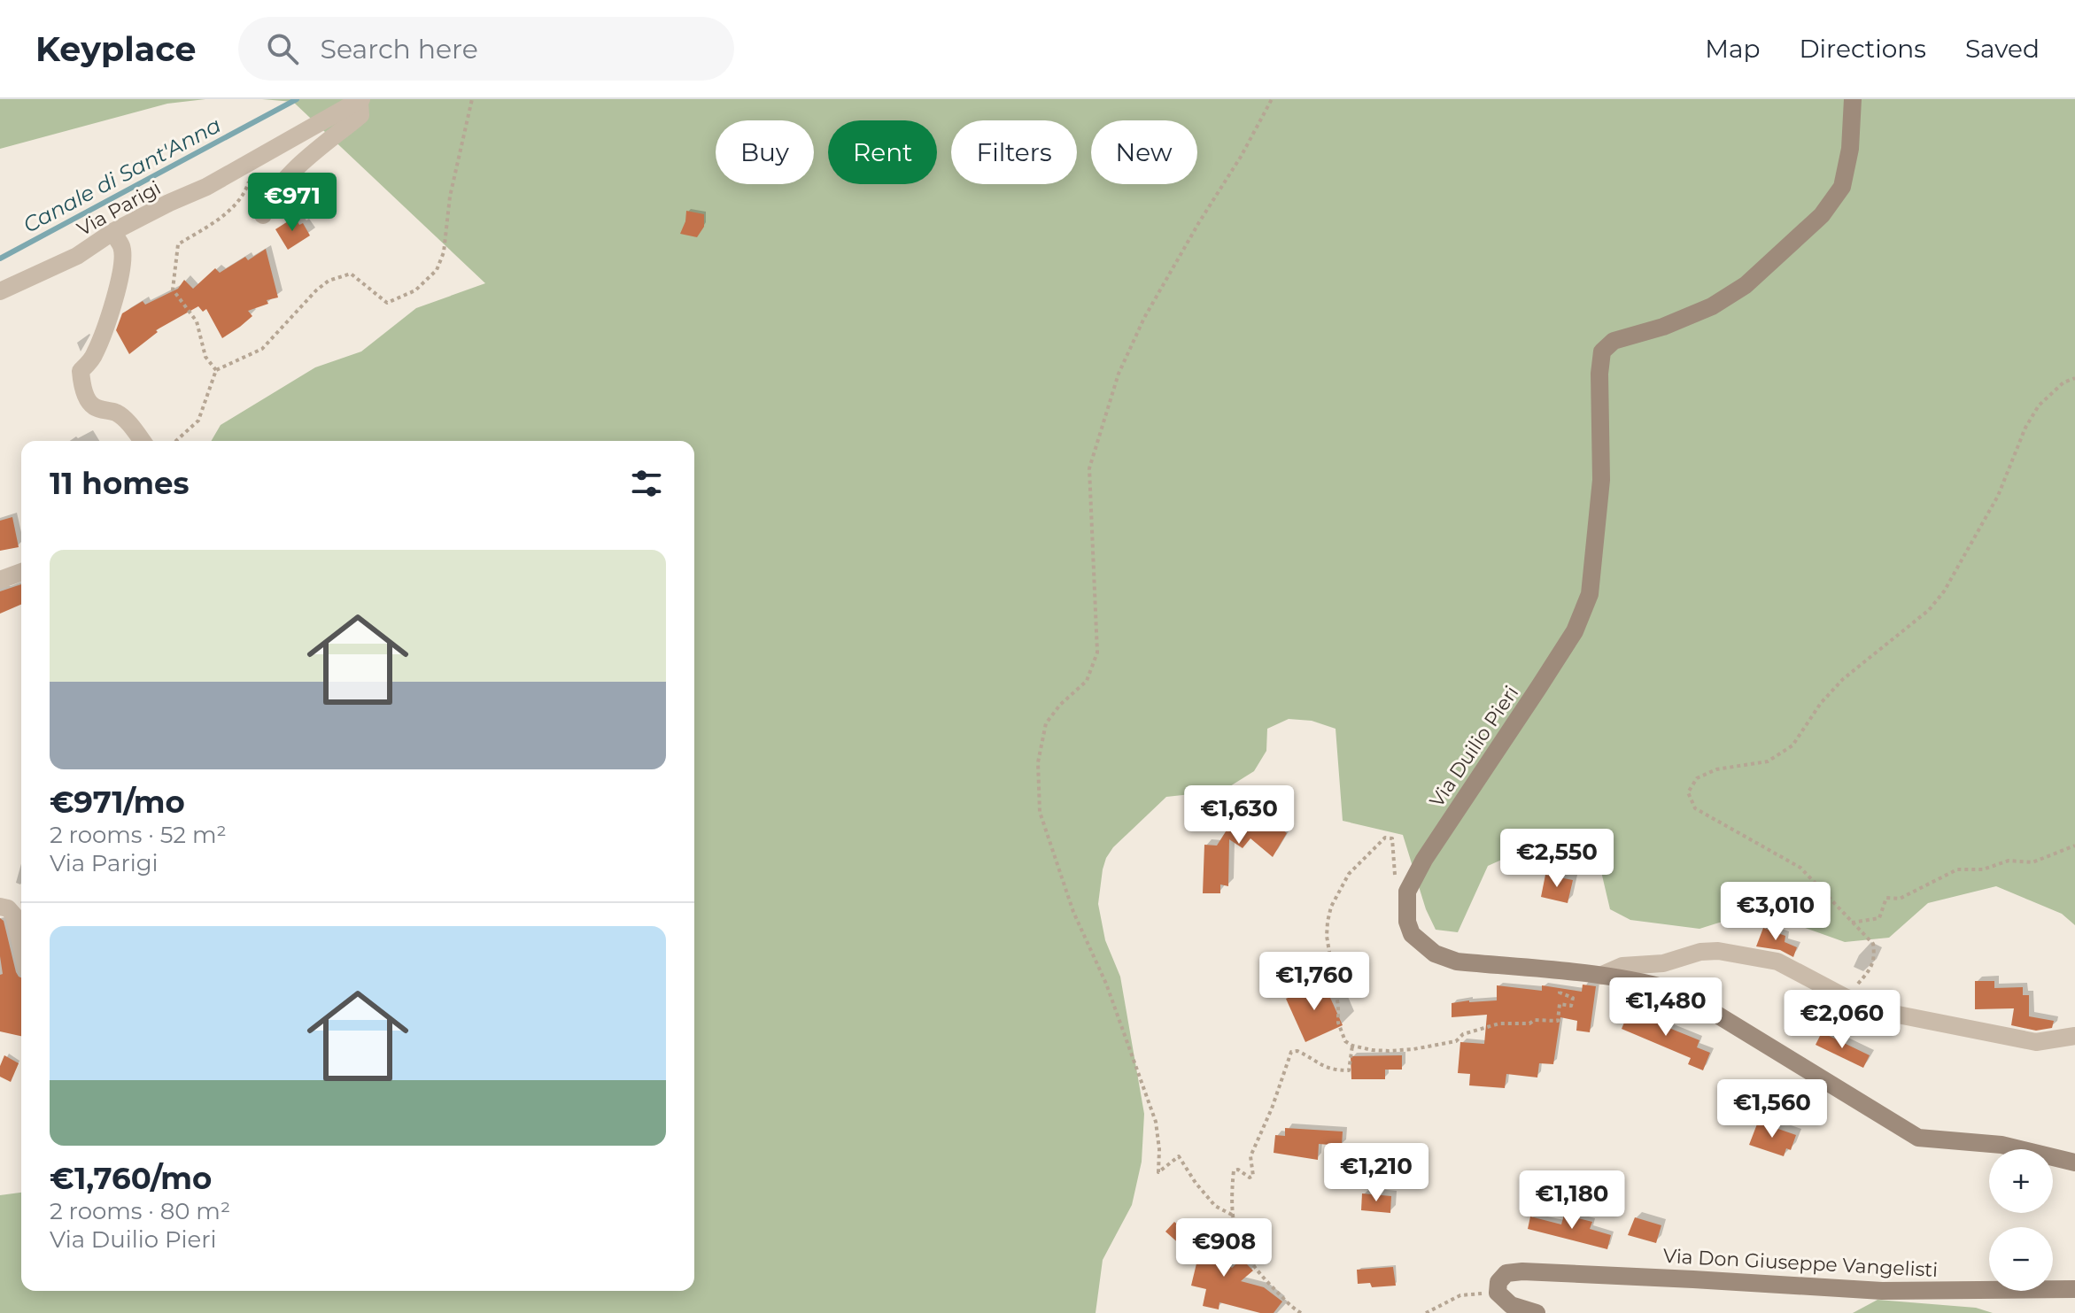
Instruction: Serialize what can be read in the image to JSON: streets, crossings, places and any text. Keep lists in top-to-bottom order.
{
  "streets": {
    "street": ["Via Parigi", "Via Duilio Pieri", "Via Don Giuseppe Vangelisti"]
  },
  "water": ["Canale di Sant'Anna"],
  "page": {
    "header": "Keyplace",
    "search": "Search here",
    "nav": ["Map", "Directions", "Saved"],
    "chip": [
      "Buy",
      "Rent",
      "Filters",
      "New"
    ],
    "price": [
      "€971",
      "€1,630",
      "€2,550",
      "€3,010",
      "€1,760",
      "€1,480",
      "€2,060",
      "€1,560",
      "€1,210",
      "€1,180",
      "€908"
    ],
    "heading": "11 homes",
    "list": [
      {
        "name": "€971/mo",
        "note": "2 rooms · 52 m² · Via Parigi"
      },
      {
        "name": "€1,760/mo",
        "note": "2 rooms · 80 m² · Via Duilio Pieri"
      }
    ],
    "map_buttons": ["+", "−"]
  }
}
